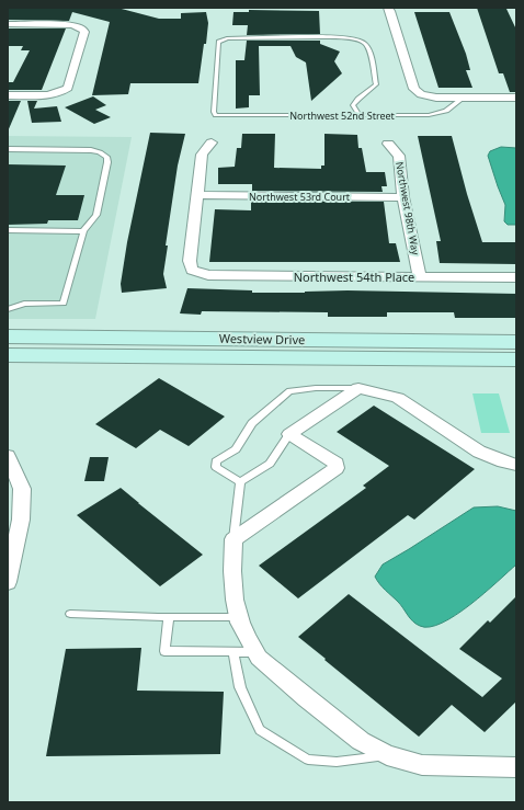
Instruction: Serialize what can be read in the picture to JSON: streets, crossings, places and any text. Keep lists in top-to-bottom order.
{
  "streets": {
    "street": [
      "Northwest 53rd Court",
      "Northwest 98th Way",
      "Northwest 54th Place",
      "Westview Drive"
    ],
    "lane": ["Northwest 52nd Street"]
  },
  "crossings": [
    ["Northwest 53rd Court", "Northwest 98th Way"],
    ["Northwest 53rd Court", "Northwest 54th Place"],
    ["Northwest 98th Way", "Northwest 54th Place"]
  ]
}
